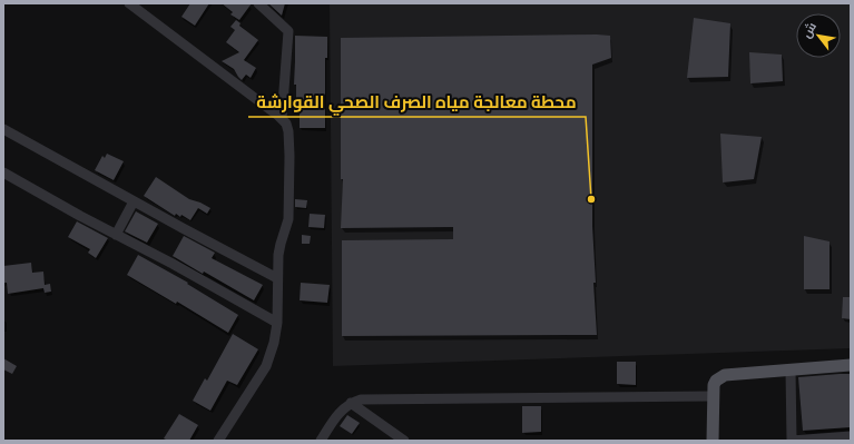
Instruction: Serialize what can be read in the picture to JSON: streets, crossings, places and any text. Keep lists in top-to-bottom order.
{
  "places": ["محطة معالجة مياه الصرف الصحي القوارشة"],
  "north": "top left"
}
